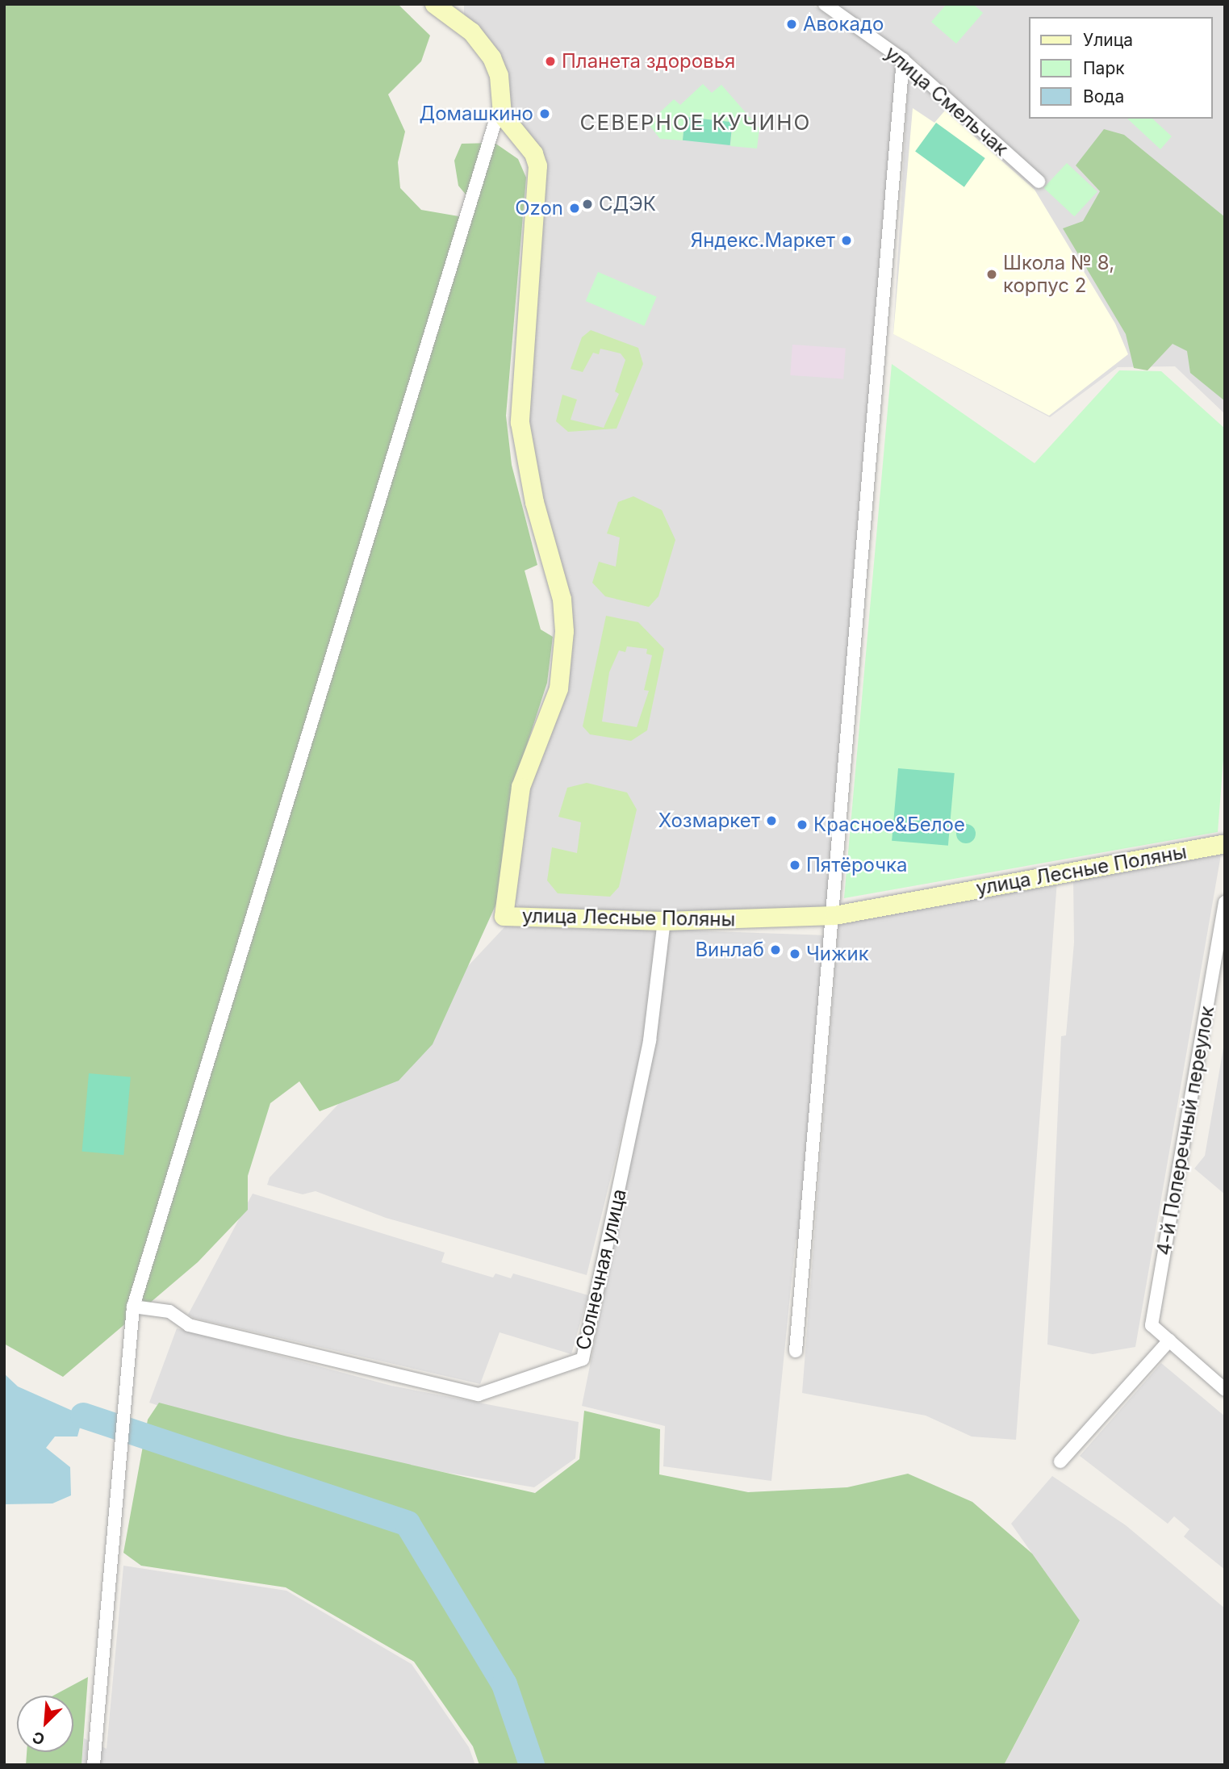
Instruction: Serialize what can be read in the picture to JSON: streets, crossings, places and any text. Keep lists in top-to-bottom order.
{
  "streets": {
    "street": [
      "улица Смельчак",
      "улица Лесные Поляны",
      "4-й Поперечный переулок",
      "Солнечная улица"
    ]
  },
  "crossings": [
    ["улица Лесные Поляны", "Солнечная улица"]
  ],
  "districts": ["СЕВЕРНОЕ КУЧИНО"],
  "places": [
    "Авокадо",
    "Планета здоровья",
    "Домашкино",
    "СДЭК",
    "Ozon",
    "Яндекс.Маркет",
    "Школа № 8, корпус 2",
    "Хозмаркет",
    "Красное&Белое",
    "Пятёрочка",
    "Винлаб",
    "Чижик"
  ],
  "legend": ["Улица", "Парк", "Вода"],
  "north": "bottom left"
}
